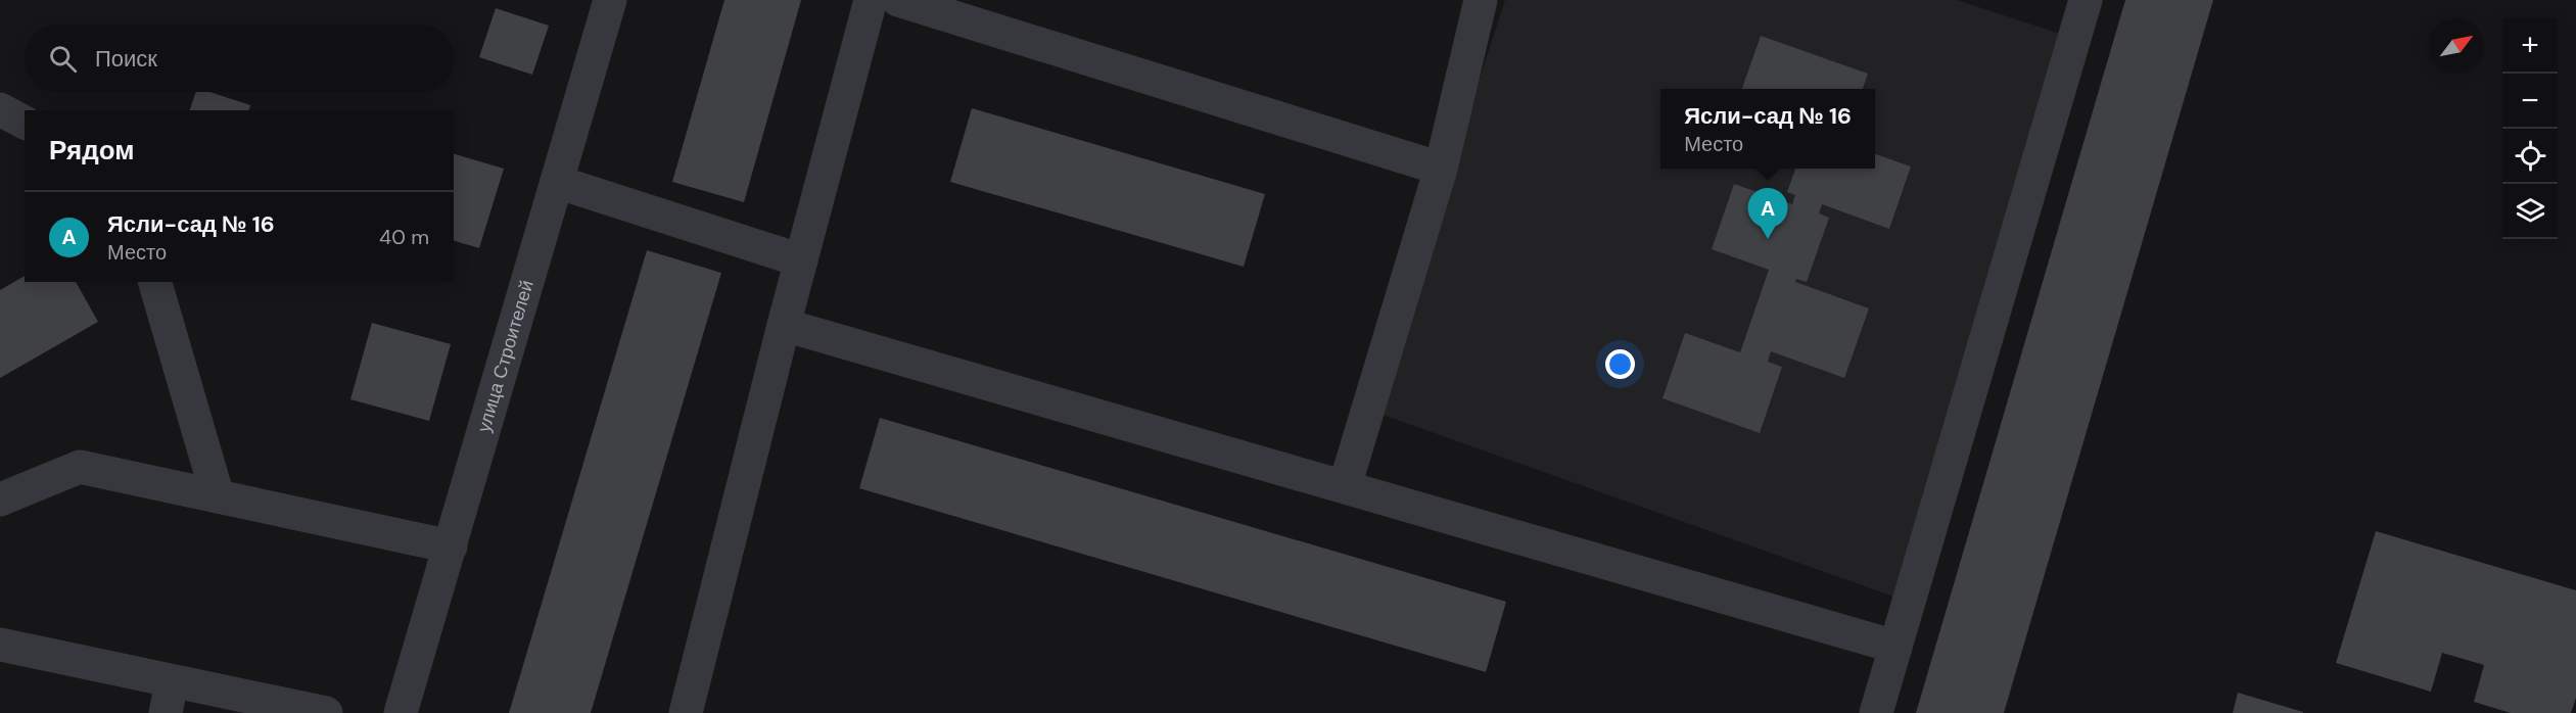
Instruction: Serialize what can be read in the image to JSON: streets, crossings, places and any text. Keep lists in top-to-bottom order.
{
  "streets": {
    "street": ["улица Строителей"]
  },
  "north": "top right",
  "page": {
    "map_buttons": ["+", "−"],
    "search": "Поиск",
    "popup": ["Ясли-сад № 16", "Место"],
    "heading": "Рядом",
    "pins": "A",
    "list": [
      {
        "mark": "A",
        "name": "Ясли-сад № 16",
        "note": "Место",
        "value": "40 m"
      }
    ]
  }
}
